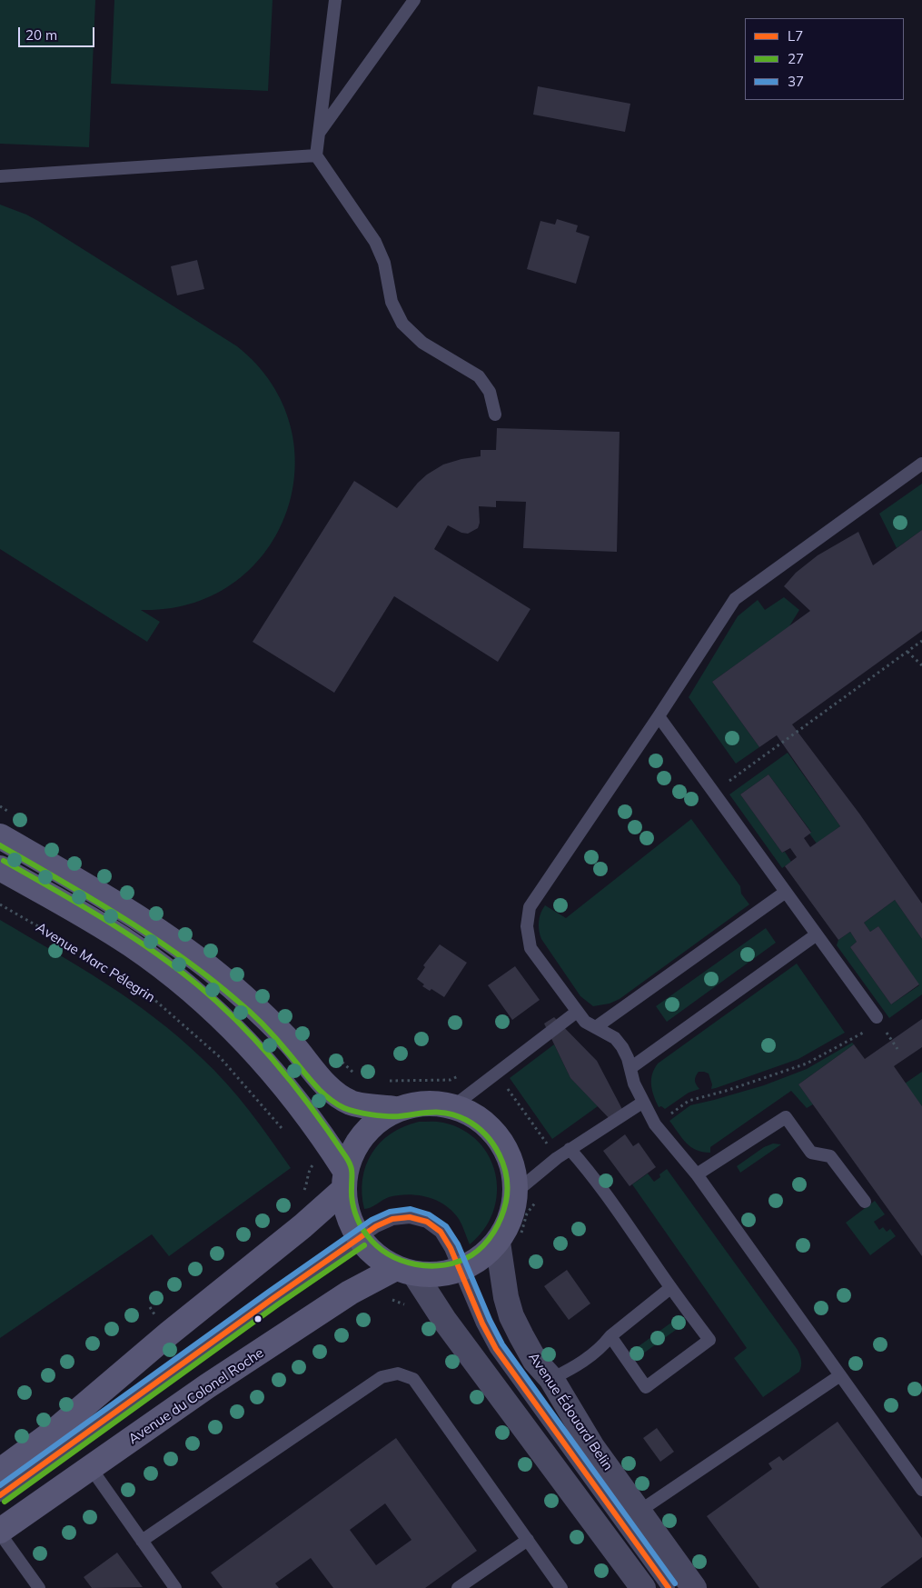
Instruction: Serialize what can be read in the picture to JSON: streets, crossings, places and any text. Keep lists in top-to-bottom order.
{
  "streets": {
    "street": ["Avenue du Colonel Roche", "Avenue Édouard Belin"],
    "path": ["Avenue Marc Pélegrin"]
  },
  "lines": ["transit line 27", "transit line 37", "transit line L7"],
  "legend": ["L7", "27", "37"],
  "scale_bar": "20 m"
}
